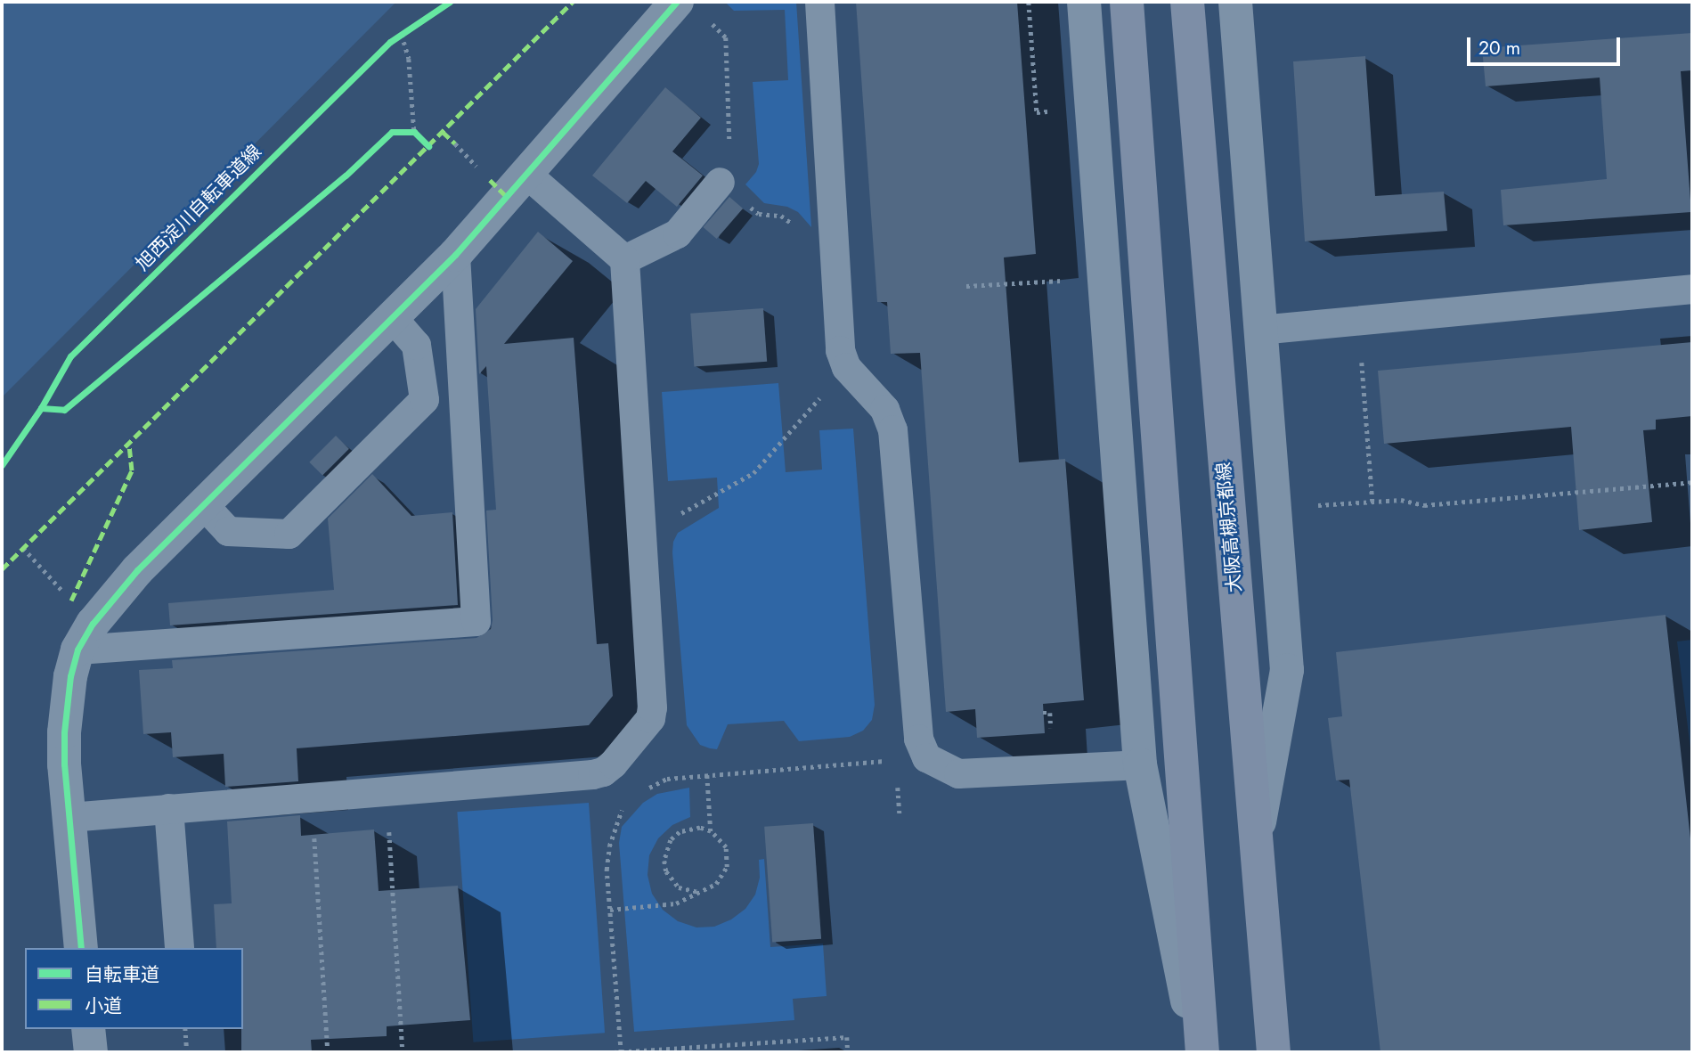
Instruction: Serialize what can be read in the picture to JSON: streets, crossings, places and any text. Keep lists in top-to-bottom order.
{
  "streets": {
    "main road": ["大阪高槻京都線"],
    "cycle path": ["旭西淀川自転車道線"]
  },
  "legend": ["自転車道", "小道"],
  "scale_bar": "20 m"
}
